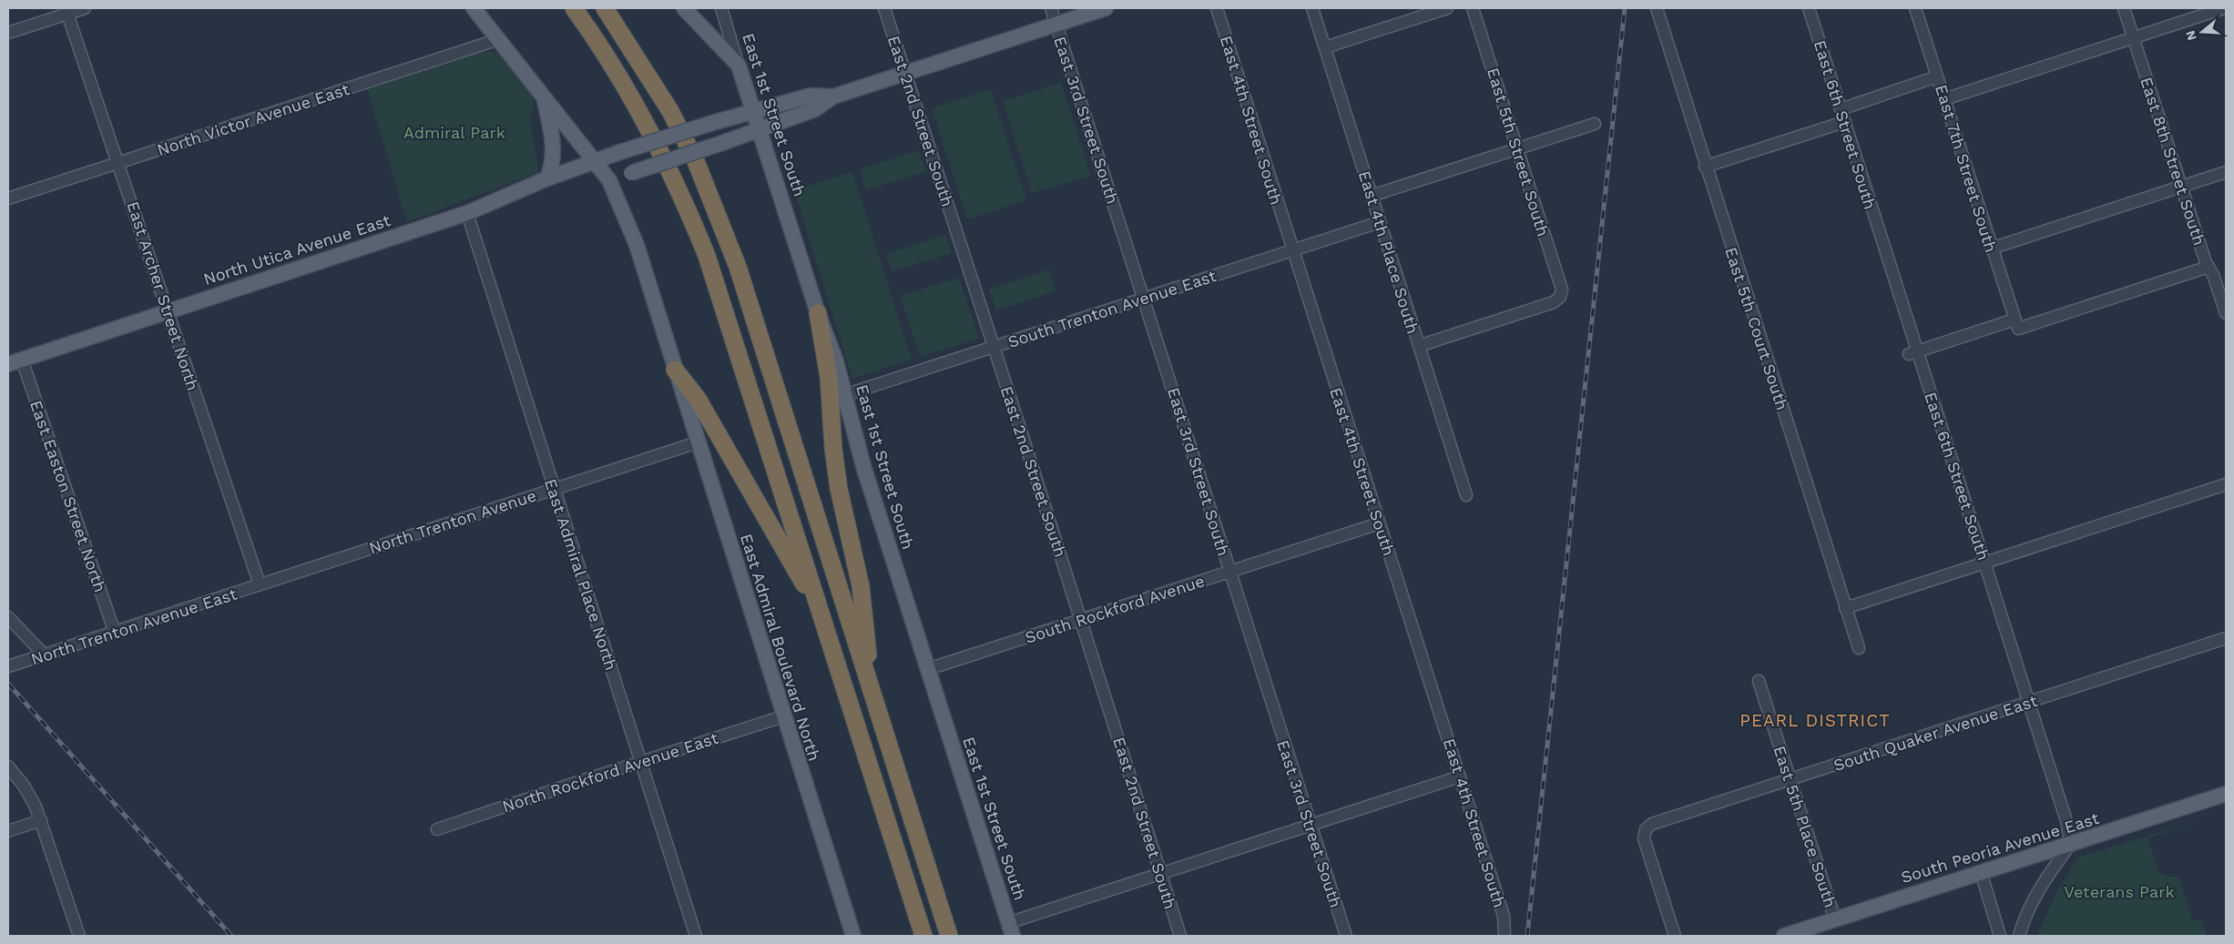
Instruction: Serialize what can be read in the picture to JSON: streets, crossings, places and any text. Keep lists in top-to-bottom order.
{
  "streets": {
    "main road": [
      "East 1st Street South",
      "North Utica Avenue East",
      "East Admiral Boulevard North",
      "South Peoria Avenue East"
    ],
    "street": [
      "North Victor Avenue East",
      "East 3rd Street South",
      "East 4th Street South",
      "East 2nd Street South",
      "East 6th Street South",
      "East 5th Street South",
      "East 8th Street South",
      "East 7th Street South",
      "East 4th Place South",
      "East Archer Street North",
      "South Trenton Avenue East",
      "East 5th Court South",
      "East Easton Street North",
      "North Trenton Avenue",
      "East Admiral Place North",
      "South Rockford Avenue",
      "North Trenton Avenue East",
      "South Quaker Avenue East",
      "North Rockford Avenue East",
      "East 5th Place South"
    ]
  },
  "crossings": [
    ["East 1st Street South", "North Utica Avenue East"],
    ["East 1st Street South", "South Trenton Avenue East"],
    ["East 1st Street South", "South Rockford Avenue"],
    ["North Victor Avenue East", "East Archer Street North"],
    ["North Victor Avenue East", "East Admiral Boulevard North"],
    ["East 3rd Street South", "South Trenton Avenue East"],
    ["East 3rd Street South", "South Rockford Avenue"],
    ["East 4th Street South", "South Trenton Avenue East"],
    ["East 4th Street South", "South Rockford Avenue"],
    ["East 2nd Street South", "South Trenton Avenue East"],
    ["East 2nd Street South", "South Rockford Avenue"],
    ["East 6th Street South", "South Quaker Avenue East"],
    ["East 6th Street South", "South Peoria Avenue East"],
    ["East 5th Street South", "East 4th Place South"],
    ["North Utica Avenue East", "East Archer Street North"],
    ["North Utica Avenue East", "East Easton Street North"],
    ["North Utica Avenue East", "East Admiral Place North"],
    ["North Utica Avenue East", "East Admiral Boulevard North"],
    ["East 4th Place South", "South Trenton Avenue East"],
    ["East Archer Street North", "North Trenton Avenue"],
    ["East Archer Street North", "North Trenton Avenue East"],
    ["East Easton Street North", "North Trenton Avenue East"],
    ["North Trenton Avenue", "East Admiral Place North"],
    ["North Trenton Avenue", "North Trenton Avenue East"],
    ["North Trenton Avenue", "East Admiral Boulevard North"],
    ["East Admiral Place North", "North Rockford Avenue East"],
    ["East Admiral Boulevard North", "North Rockford Avenue East"],
    ["South Quaker Avenue East", "East 5th Place South"],
    ["East 5th Place South", "South Peoria Avenue East"]
  ],
  "districts": ["PEARL DISTRICT"],
  "parks": ["Admiral Park", "Veterans Park"],
  "north": "left"
}
